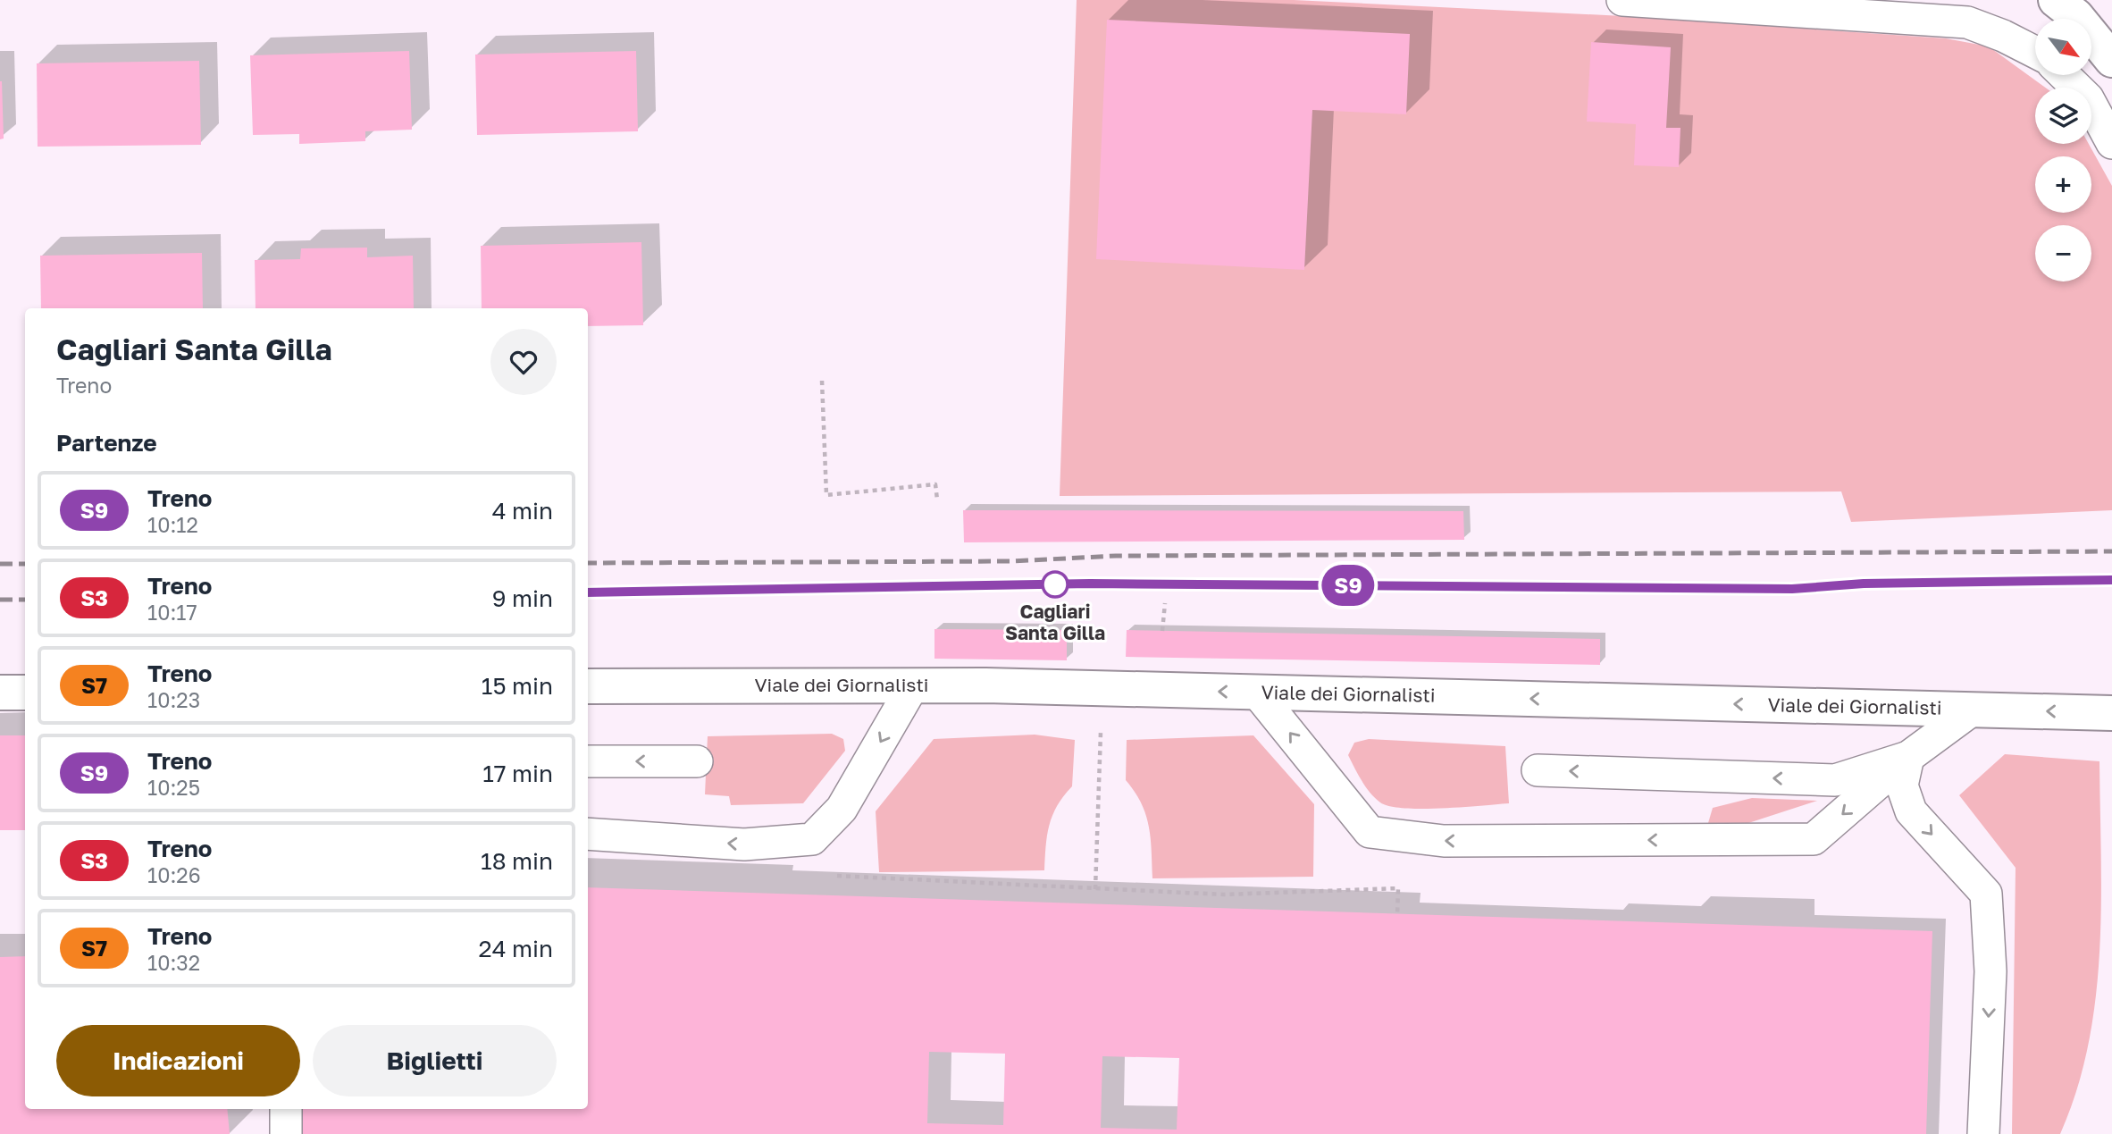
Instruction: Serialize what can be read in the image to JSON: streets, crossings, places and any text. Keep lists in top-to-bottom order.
{
  "streets": {
    "street": ["Viale dei Giornalisti"]
  },
  "one_way": ["Viale dei Giornalisti"],
  "places": ["Cagliari Santa Gilla"],
  "north": "bottom right",
  "page": {
    "on_map": "S9",
    "map_buttons": ["+", "−"],
    "heading": [
      ["Cagliari Santa Gilla", "Treno"],
      "Partenze"
    ],
    "list": [
      {
        "mark": "S9",
        "name": "Treno",
        "note": "10:12",
        "value": "4 min"
      },
      {
        "mark": "S3",
        "name": "Treno",
        "note": "10:17",
        "value": "9 min"
      },
      {
        "mark": "S7",
        "name": "Treno",
        "note": "10:23",
        "value": "15 min"
      },
      {
        "mark": "S9",
        "name": "Treno",
        "note": "10:25",
        "value": "17 min"
      },
      {
        "mark": "S3",
        "name": "Treno",
        "note": "10:26",
        "value": "18 min"
      },
      {
        "mark": "S7",
        "name": "Treno",
        "note": "10:32",
        "value": "24 min"
      }
    ],
    "buttons": ["Indicazioni", "Biglietti"]
  }
}
